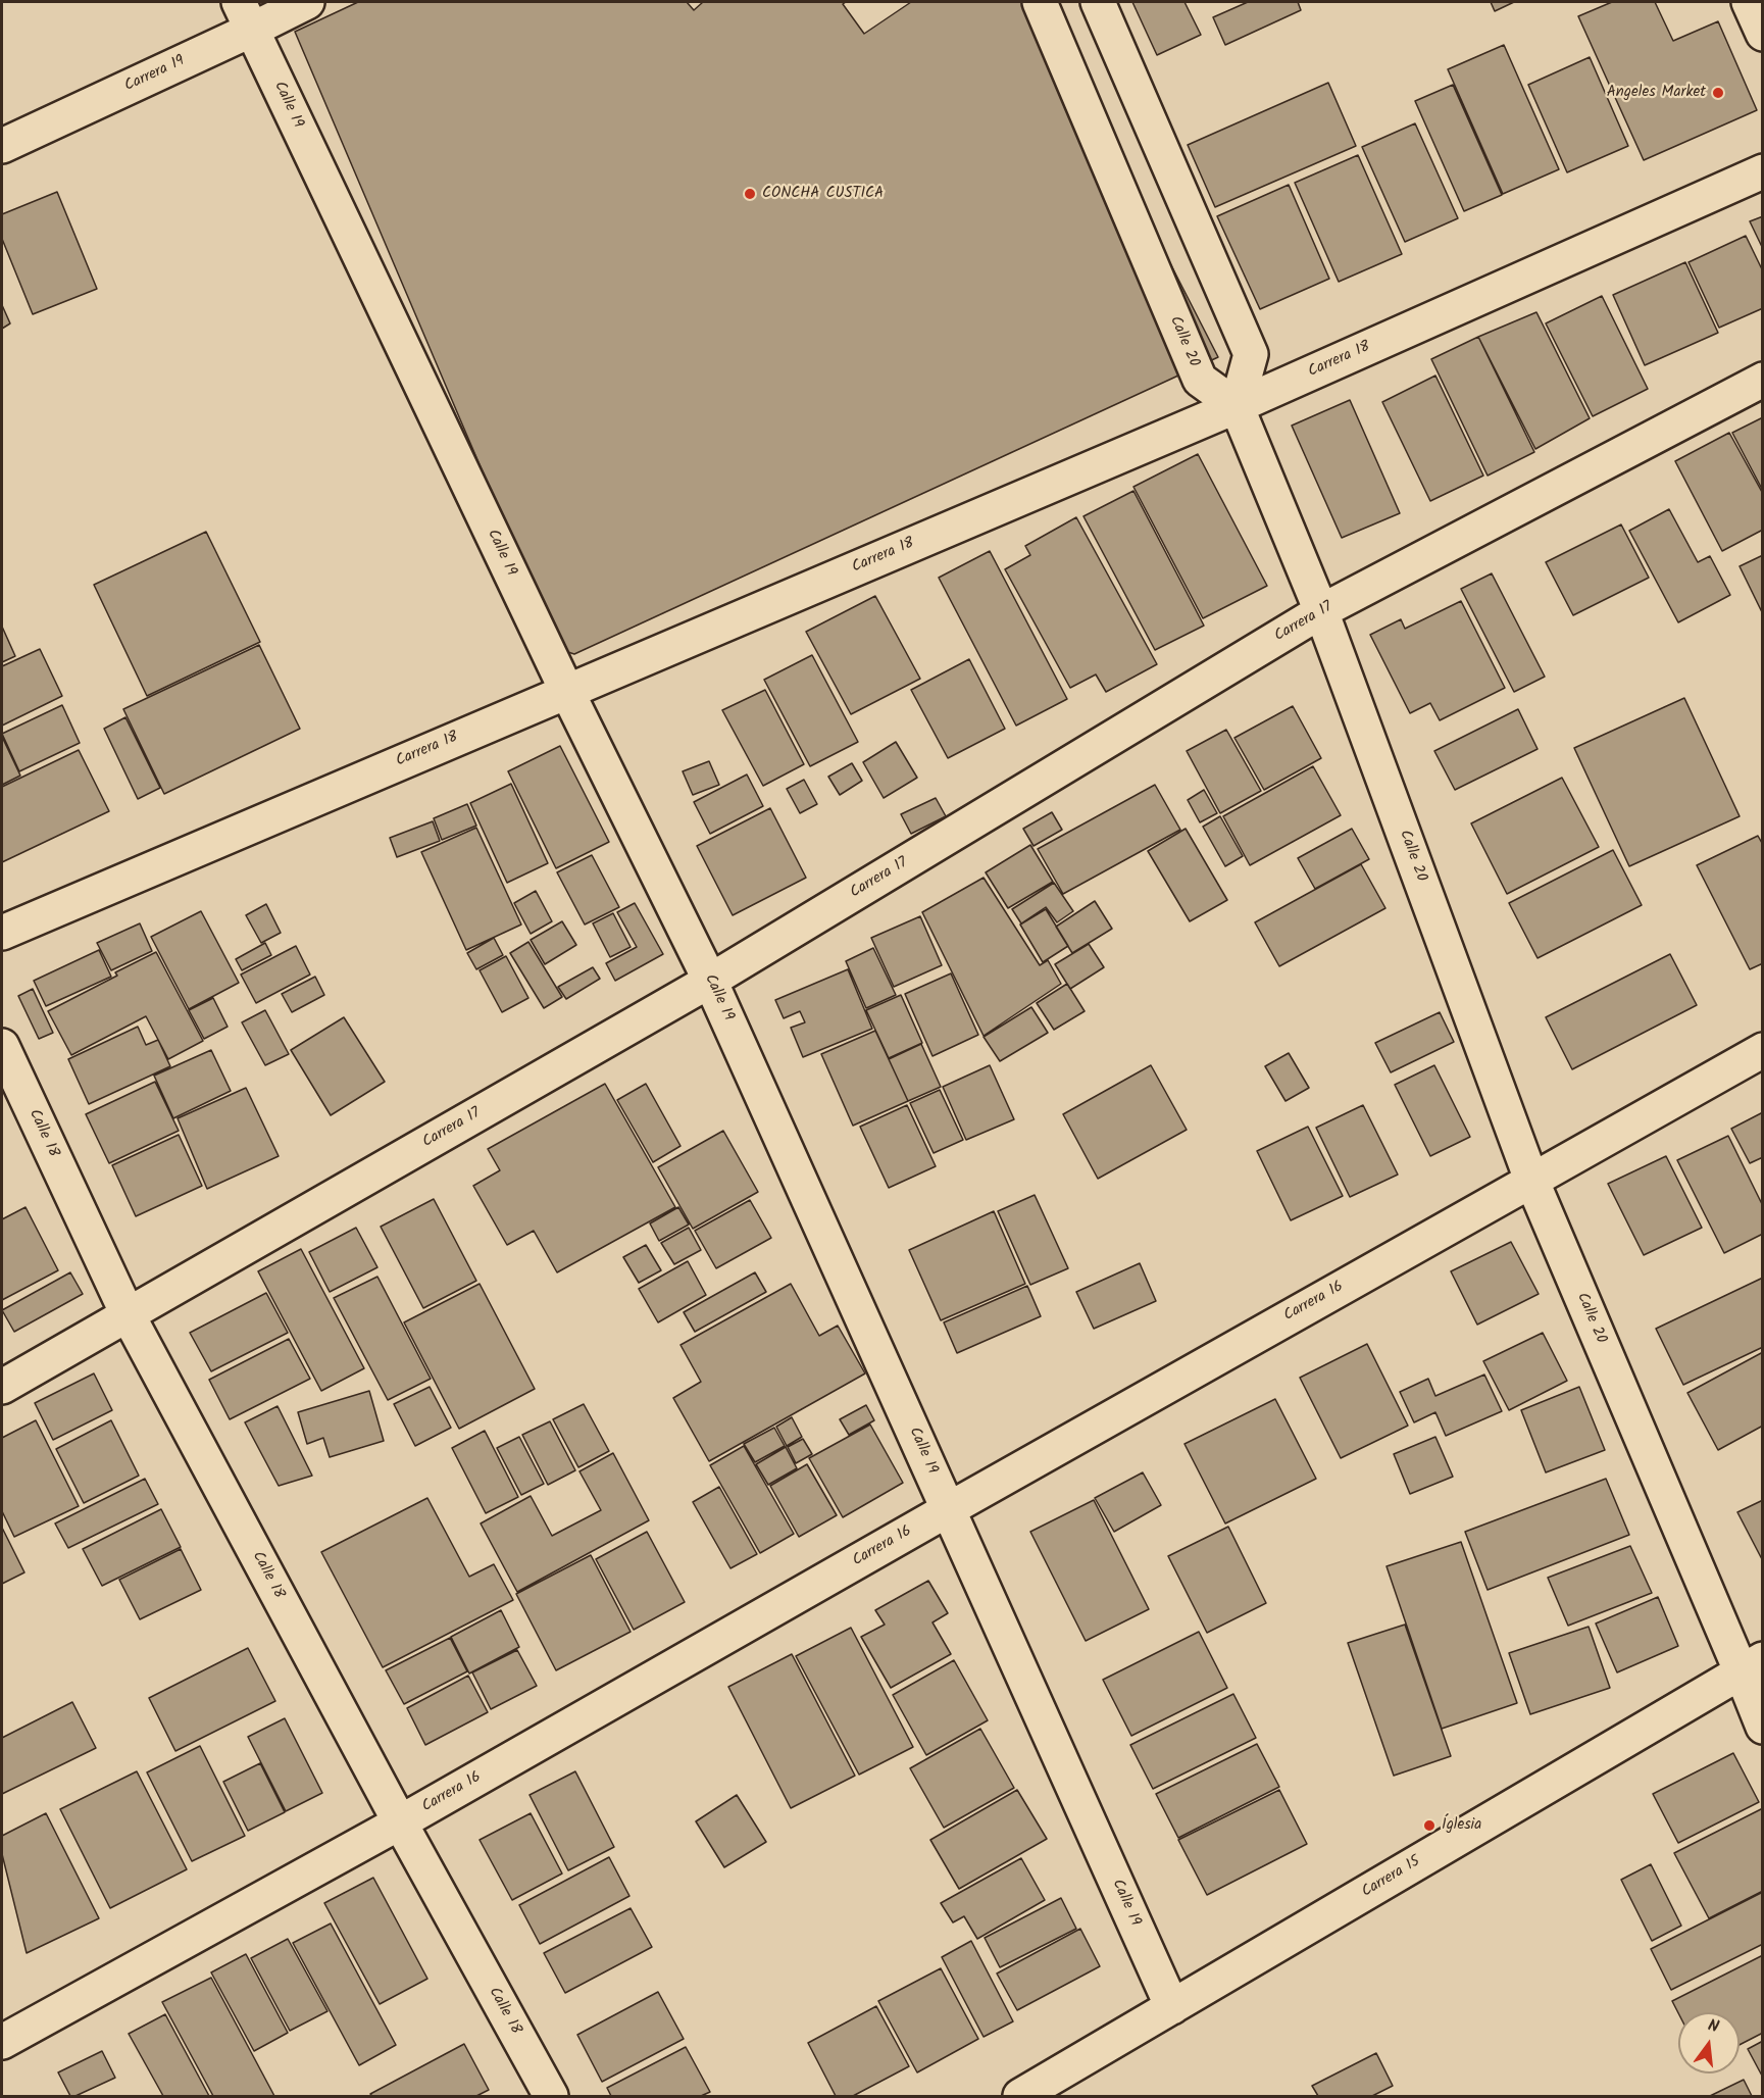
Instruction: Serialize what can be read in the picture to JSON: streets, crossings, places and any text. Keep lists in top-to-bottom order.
{
  "streets": {
    "street": [
      "Carrera 19",
      "Calle 19",
      "Calle 20",
      "Carrera 18",
      "Carrera 17",
      "Calle 18",
      "Carrera 16",
      "Carrera 15"
    ]
  },
  "crossings": [
    ["Carrera 19", "Calle 19"],
    ["Calle 19", "Carrera 18"],
    ["Calle 19", "Carrera 17"],
    ["Calle 19", "Carrera 16"],
    ["Calle 19", "Carrera 15"],
    ["Calle 20", "Carrera 18"],
    ["Calle 20", "Carrera 17"],
    ["Calle 20", "Carrera 16"],
    ["Calle 20", "Carrera 15"],
    ["Carrera 17", "Calle 18"],
    ["Calle 18", "Carrera 16"]
  ],
  "places": ["Angeles Market", "CONCHA CUSTICA", "Íglesia"],
  "north": "top"
}
